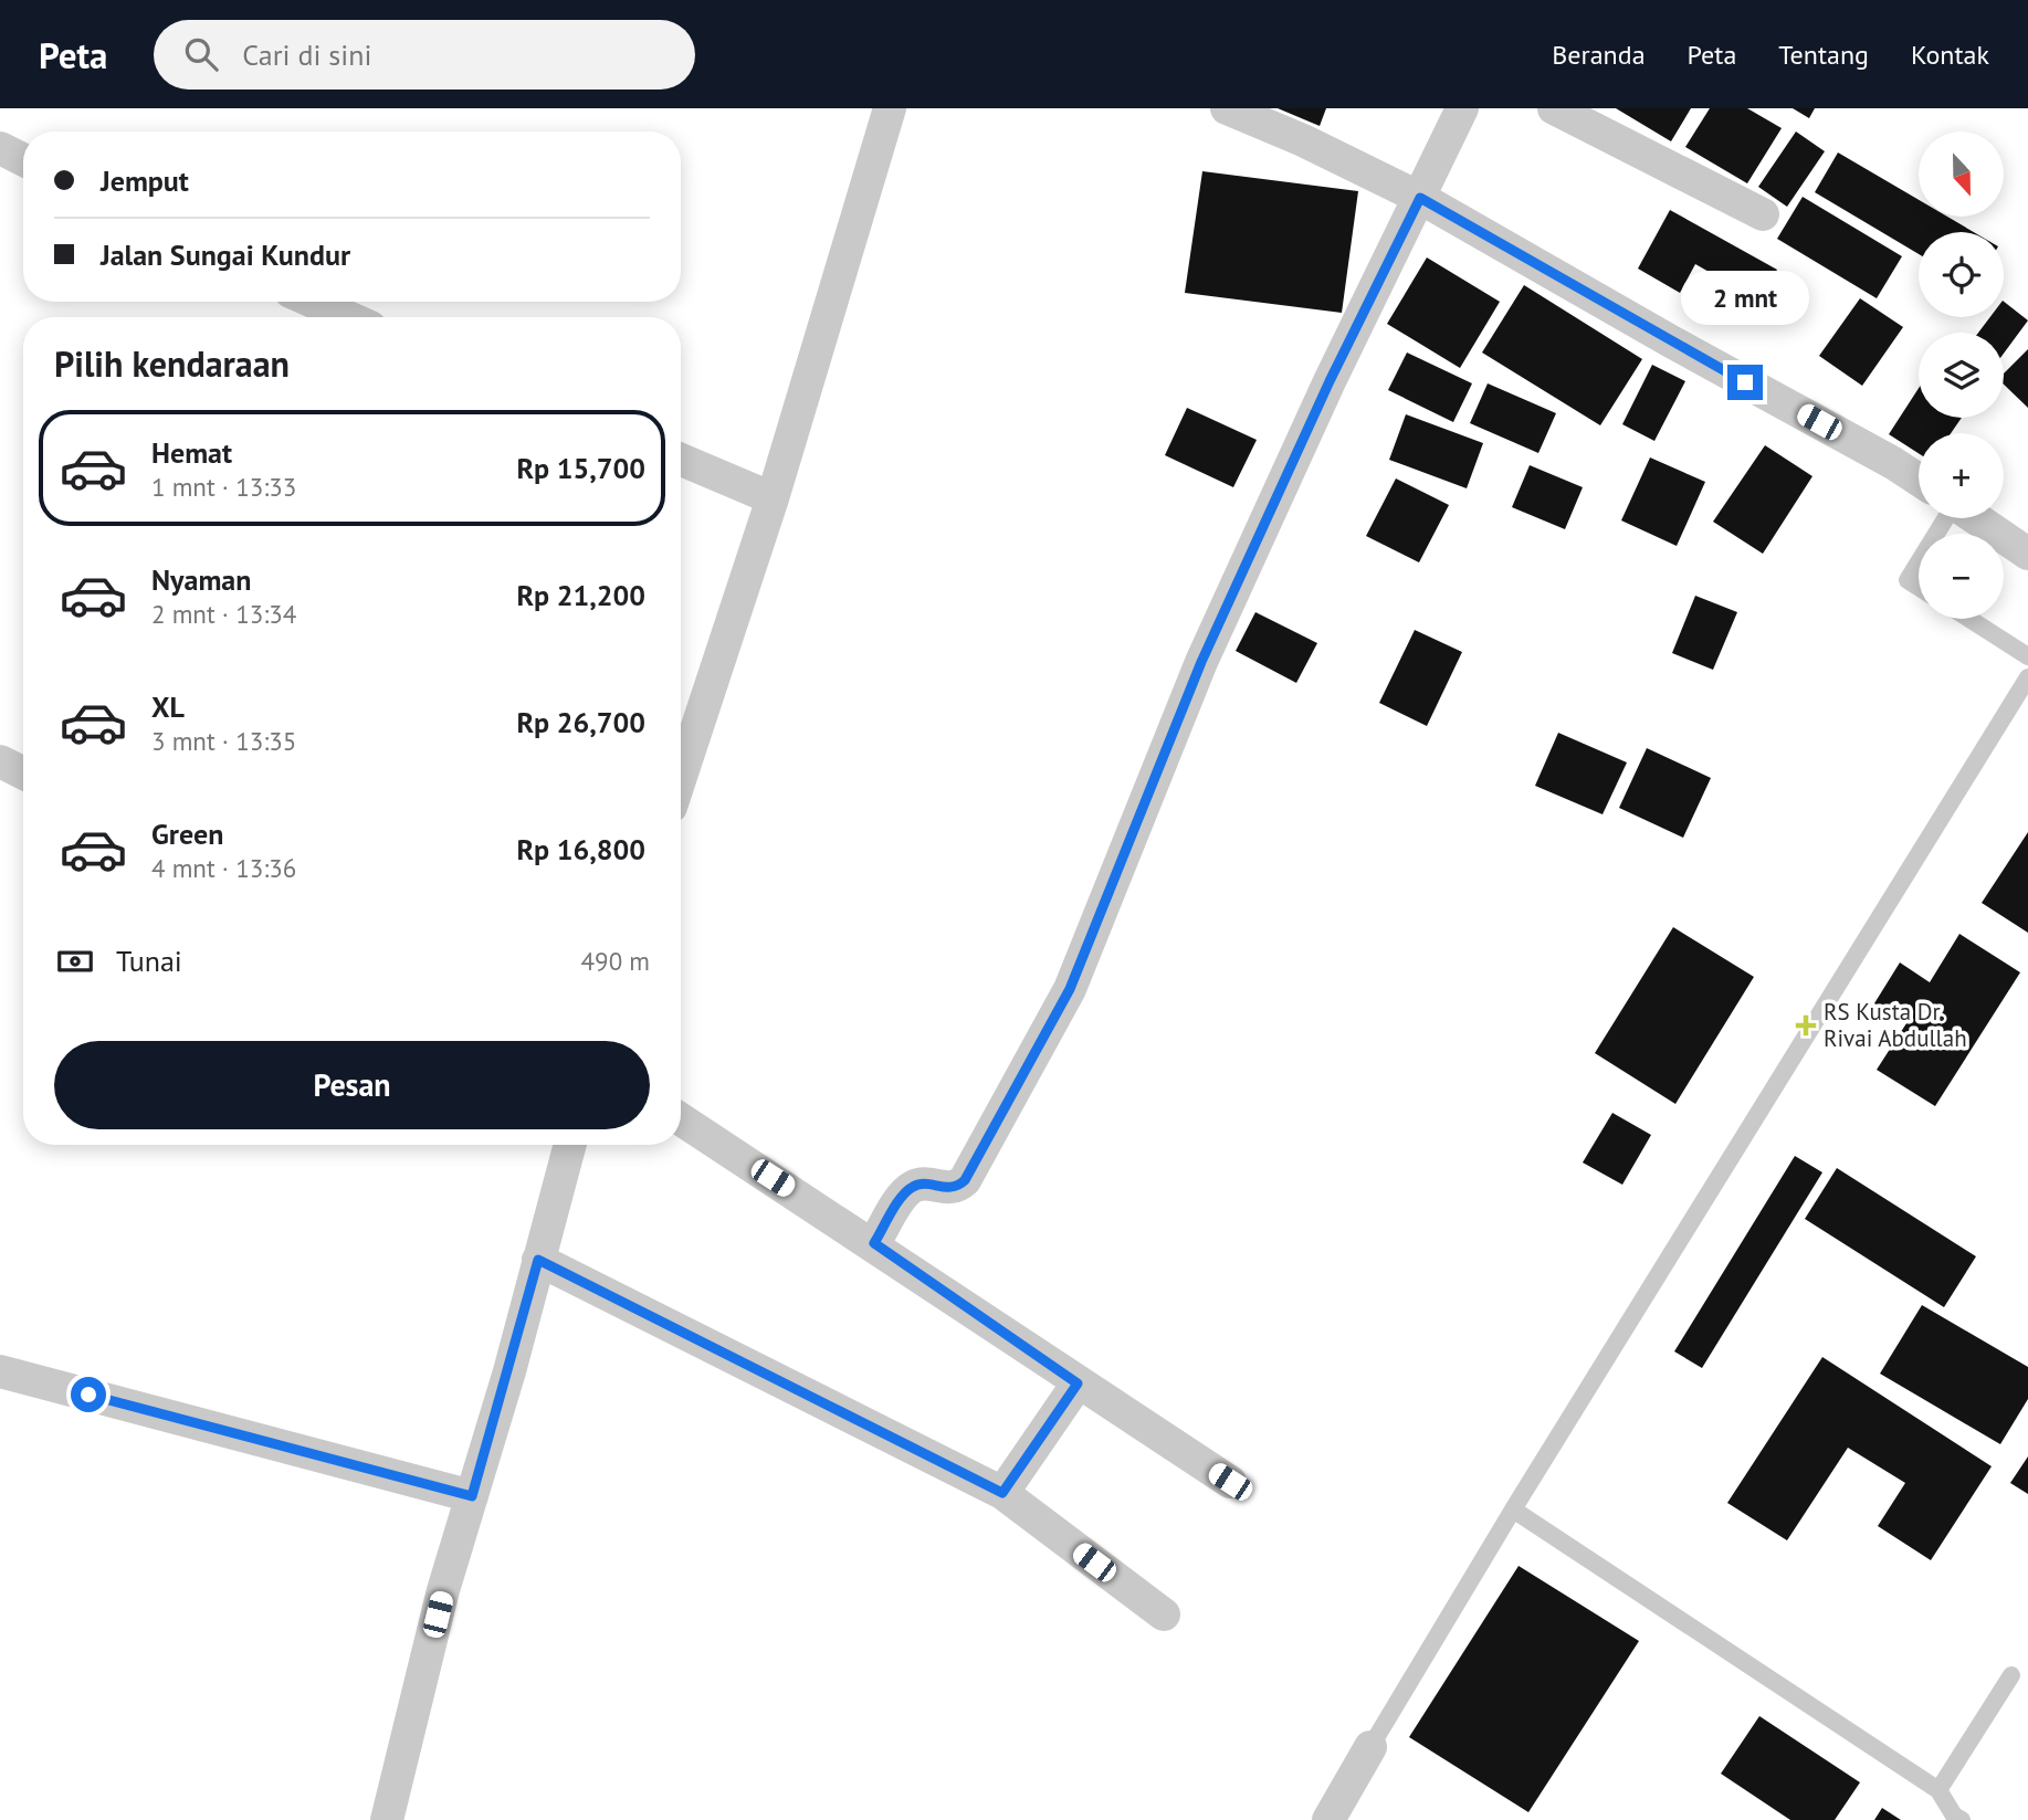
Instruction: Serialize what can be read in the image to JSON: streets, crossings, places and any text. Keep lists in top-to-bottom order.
{
  "places": {
    "health": ["RS Kusta Dr. Rivai Abdullah"]
  },
  "north": "bottom",
  "page": {
    "header": "Peta",
    "search": "Cari di sini",
    "nav": [
      "Beranda",
      "Peta",
      "Tentang",
      "Kontak"
    ],
    "map_buttons": ["+", "−"],
    "banner": ["Jemput", "Jalan Sungai Kundur"],
    "bubble": "2 mnt",
    "heading": "Pilih kendaraan",
    "list": [
      {
        "name": "Hemat",
        "note": "1 mnt · 13:33",
        "value": "Rp 15,700"
      },
      {
        "name": "Nyaman",
        "note": "2 mnt · 13:34",
        "value": "Rp 21,200"
      },
      {
        "name": "XL",
        "note": "3 mnt · 13:35",
        "value": "Rp 26,700"
      },
      {
        "name": "Green",
        "note": "4 mnt · 13:36",
        "value": "Rp 16,800"
      }
    ],
    "pay": ["Tunai", "490 m"],
    "buttons": "Pesan"
  }
}
